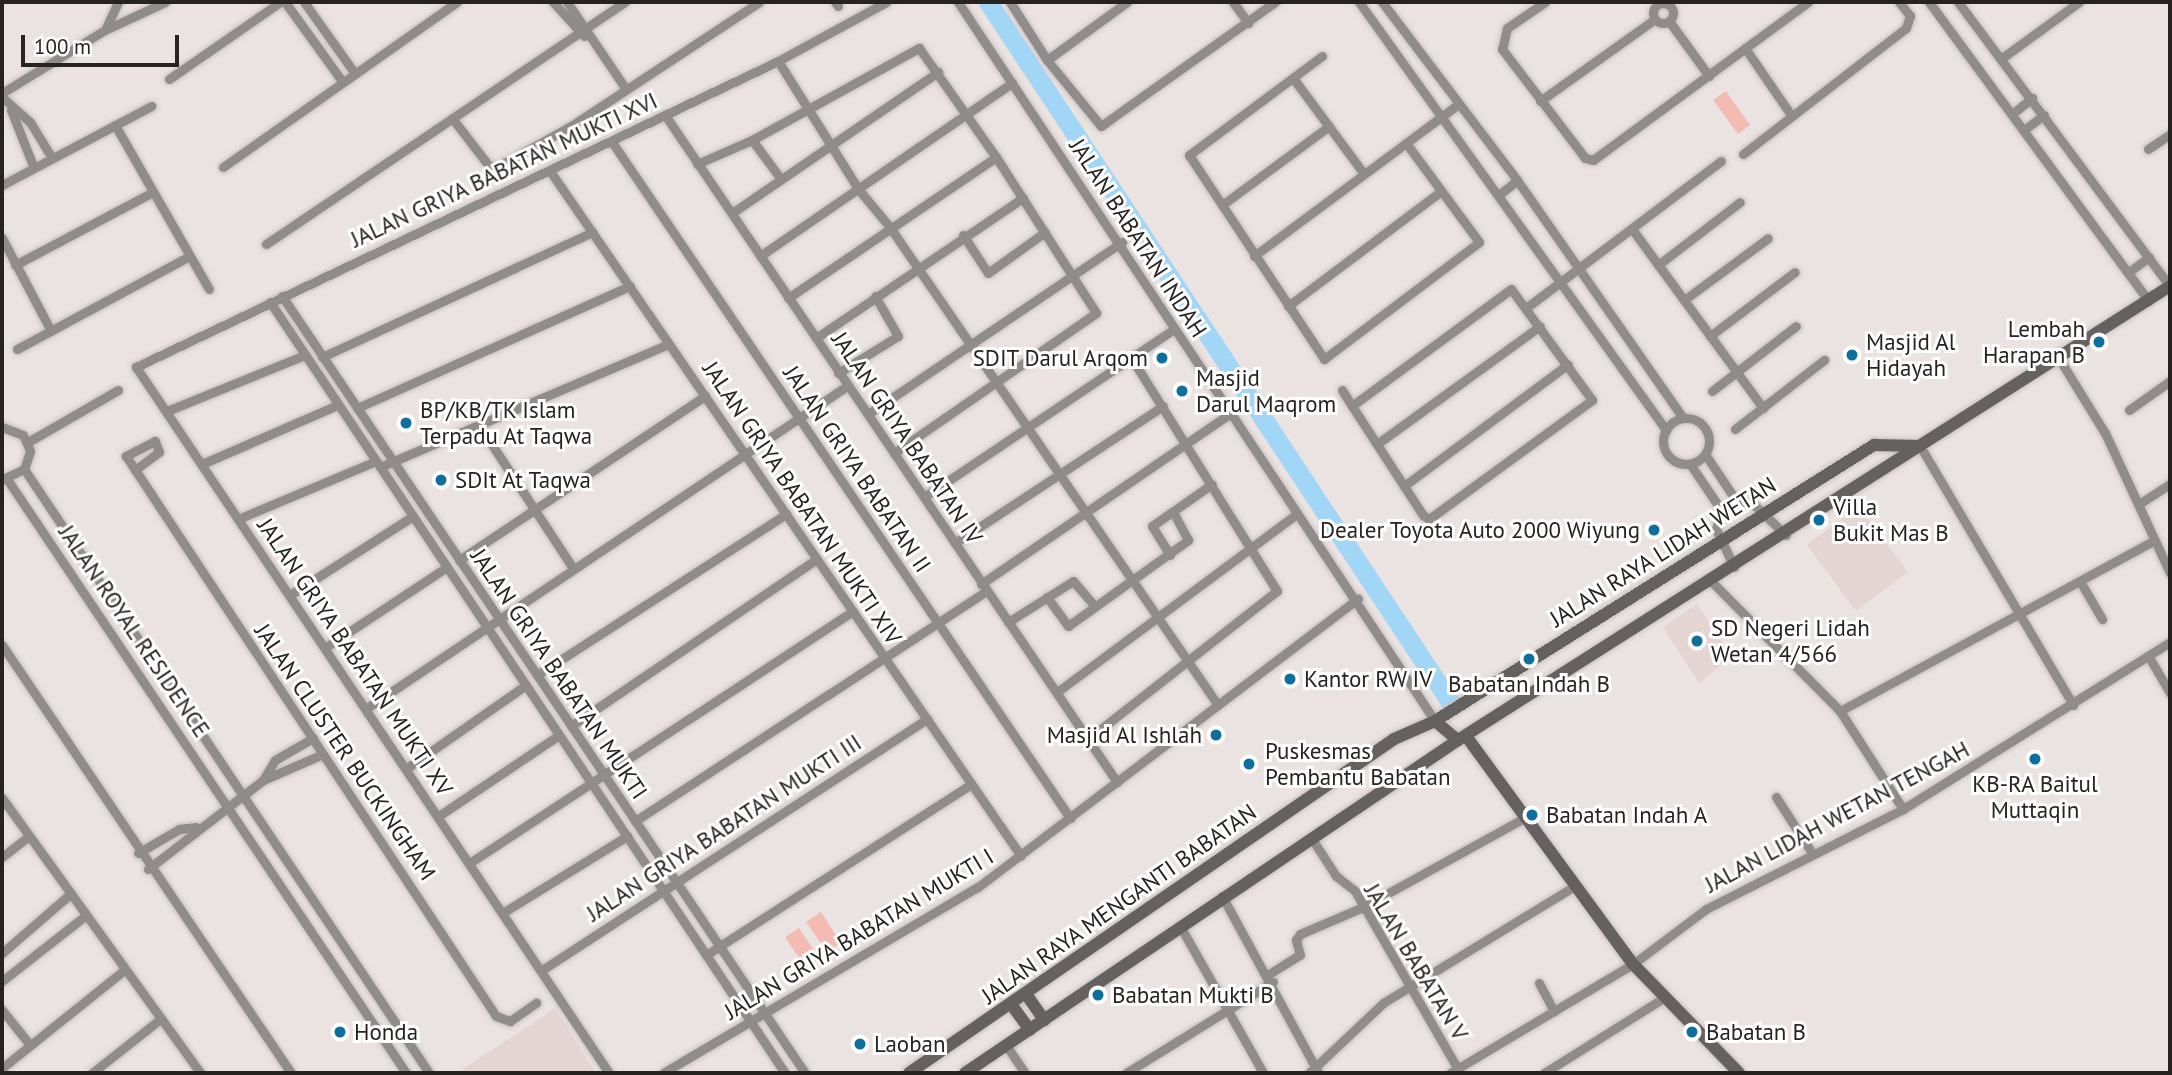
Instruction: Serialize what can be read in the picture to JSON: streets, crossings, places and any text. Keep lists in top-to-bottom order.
{
  "streets": {
    "main road": ["JALAN RAYA LIDAH WETAN", "JALAN RAYA MENGANTI BABATAN"],
    "street": [
      "JALAN GRIYA BABATAN MUKTI XVI",
      "JALAN BABATAN INDAH",
      "JALAN GRIYA BABATAN IV",
      "JALAN GRIYA BABATAN II",
      "JALAN GRIYA BABATAN MUKTI XIV",
      "JALAN ROYAL RESIDENCE",
      "JALAN GRIYA BABATAN MUKTI XV",
      "JALAN GRIYA BABATAN MUKTI",
      "JALAN CLUSTER BUCKINGHAM",
      "JALAN LIDAH WETAN TENGAH",
      "JALAN GRIYA BABATAN MUKTI III",
      "JALAN GRIYA BABATAN MUKTI I",
      "JALAN BABATAN V"
    ]
  },
  "crossings": [
    ["JALAN GRIYA BABATAN MUKTI XVI", "JALAN GRIYA BABATAN IV"],
    ["JALAN GRIYA BABATAN MUKTI XVI", "JALAN GRIYA BABATAN II"],
    ["JALAN GRIYA BABATAN MUKTI XVI", "JALAN GRIYA BABATAN MUKTI XIV"],
    ["JALAN GRIYA BABATAN MUKTI XVI", "JALAN GRIYA BABATAN MUKTI XV"],
    ["JALAN GRIYA BABATAN MUKTI XVI", "JALAN GRIYA BABATAN MUKTI"],
    ["JALAN BABATAN INDAH", "JALAN RAYA LIDAH WETAN"],
    ["JALAN BABATAN INDAH", "JALAN RAYA MENGANTI BABATAN"],
    ["JALAN GRIYA BABATAN II", "JALAN GRIYA BABATAN MUKTI I"],
    ["JALAN GRIYA BABATAN MUKTI XIV", "JALAN GRIYA BABATAN MUKTI III"],
    ["JALAN GRIYA BABATAN MUKTI XIV", "JALAN GRIYA BABATAN MUKTI I"],
    ["JALAN RAYA LIDAH WETAN", "JALAN RAYA MENGANTI BABATAN"],
    ["JALAN GRIYA BABATAN MUKTI XV", "JALAN GRIYA BABATAN MUKTI III"],
    ["JALAN GRIYA BABATAN MUKTI", "JALAN GRIYA BABATAN MUKTI III"],
    ["JALAN GRIYA BABATAN MUKTI", "JALAN GRIYA BABATAN MUKTI I"],
    ["JALAN LIDAH WETAN TENGAH", "JALAN BABATAN V"],
    ["JALAN RAYA MENGANTI BABATAN", "JALAN BABATAN V"]
  ],
  "places": [
    "Lembah Harapan B",
    "Masjid Al Hidayah",
    "SDIT Darul Arqom",
    "Masjid Darul Maqrom",
    "BP/KB/TK Islam Terpadu At Taqwa",
    "SDIt At Taqwa",
    "Villa Bukit Mas B",
    "Dealer Toyota Auto 2000 Wiyung",
    "SD Negeri Lidah Wetan 4/566",
    "Babatan Indah B",
    "Kantor RW IV",
    "Masjid Al Ishlah",
    "KB-RA Baitul Muttaqin",
    "Puskesmas Pembantu Babatan",
    "Babatan Indah A",
    "Babatan Mukti B",
    "Honda",
    "Babatan B",
    "Laoban"
  ],
  "scale_bar": "100 m"
}
